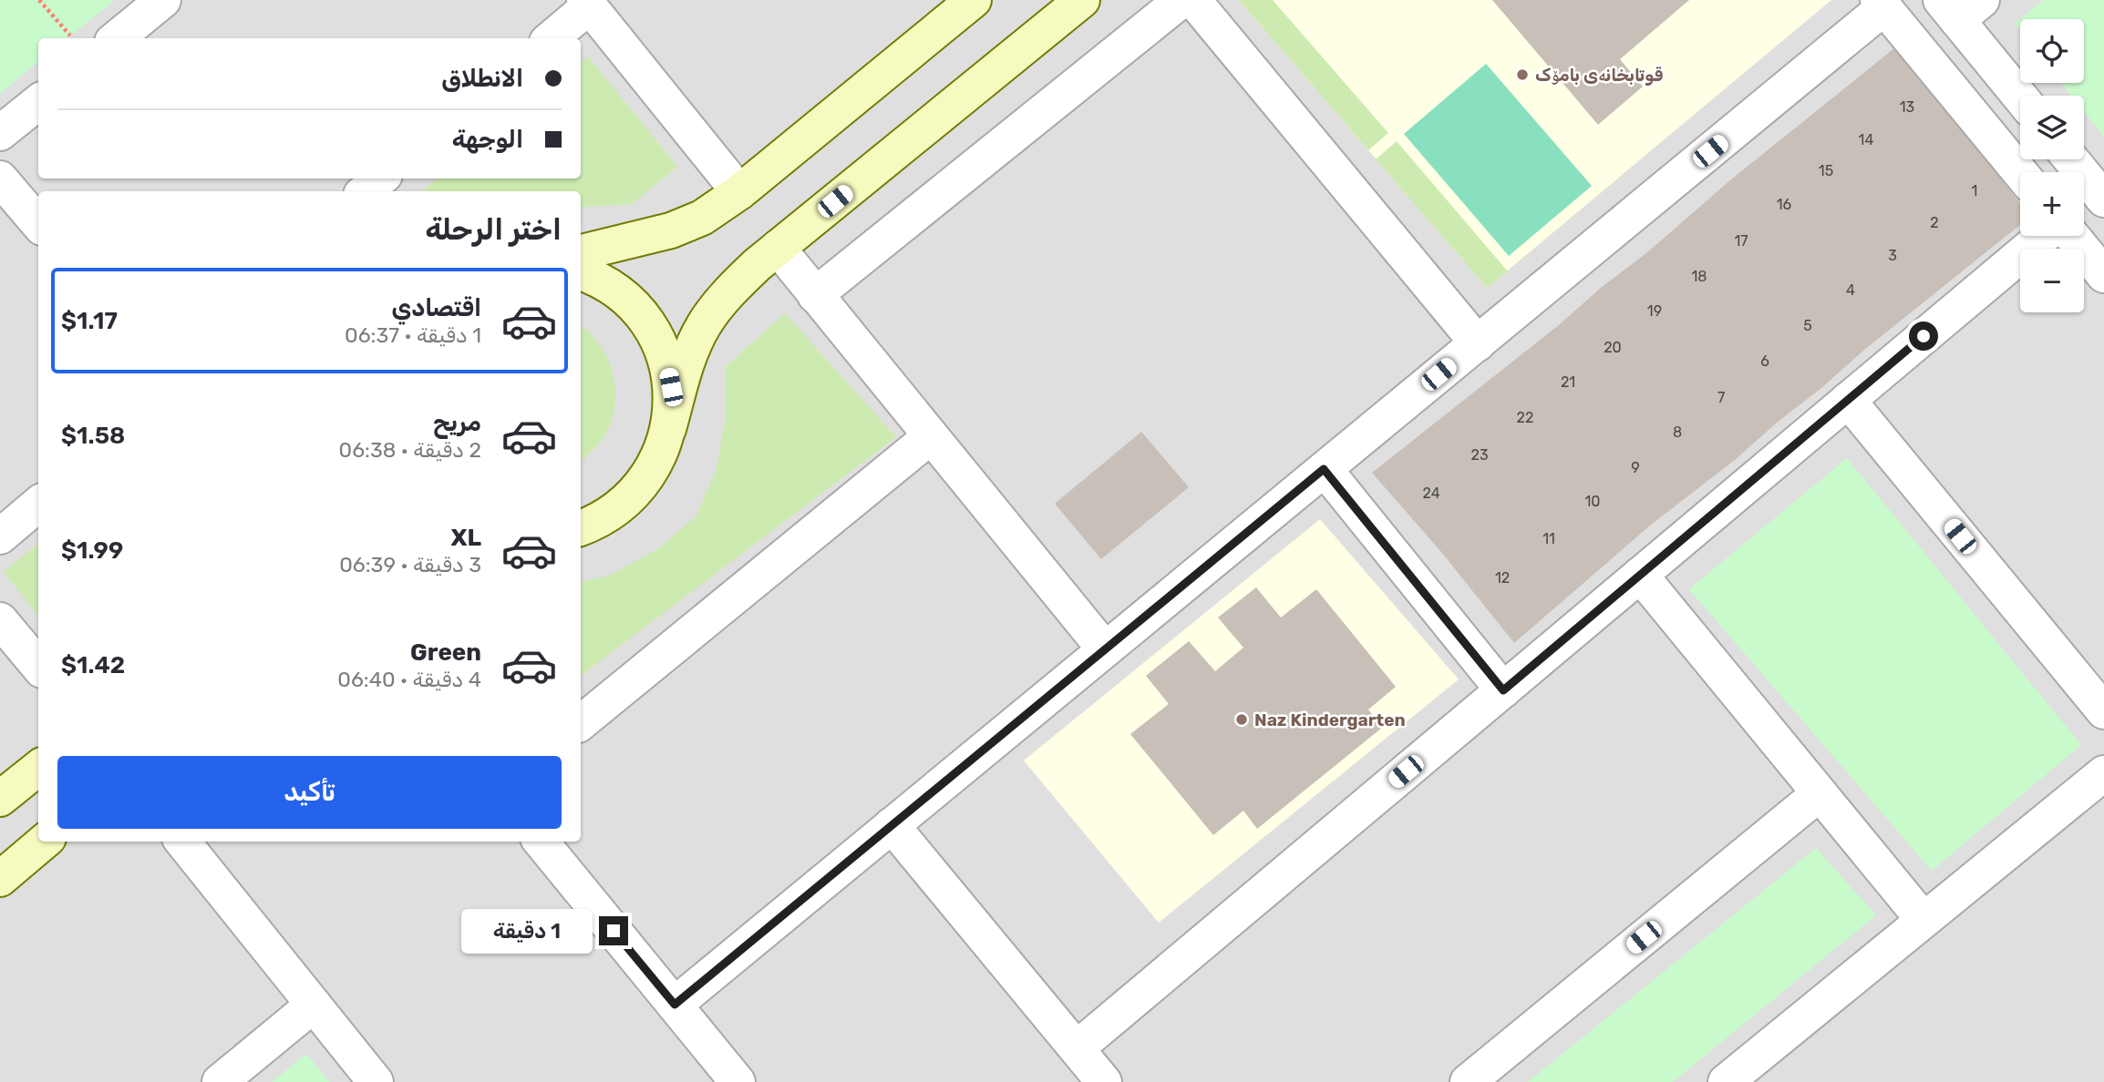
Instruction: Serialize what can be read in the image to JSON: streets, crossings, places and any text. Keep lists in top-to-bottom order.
{
  "places": ["قوتابخانەی بامۆک", "Naz Kindergarten"],
  "house_numbers": [
    "13",
    "14",
    "15",
    "1",
    "16",
    "2",
    "17",
    "3",
    "18",
    "4",
    "19",
    "5",
    "20",
    "6",
    "21",
    "7",
    "22",
    "8",
    "23",
    "9",
    "24",
    "10",
    "11",
    "12"
  ],
  "page": {
    "map_buttons": ["+", "−"],
    "banner": ["الانطلاق", "الوجهة"],
    "heading": "اختر الرحلة",
    "list": [
      {
        "name": "اقتصادي",
        "note": "1 دقيقة · 06:37",
        "value": "$1.17"
      },
      {
        "name": "مريح",
        "note": "2 دقيقة · 06:38",
        "value": "$1.58"
      },
      {
        "name": "XL",
        "note": "3 دقيقة · 06:39",
        "value": "$1.99"
      },
      {
        "name": "Green",
        "note": "4 دقيقة · 06:40",
        "value": "$1.42"
      }
    ],
    "buttons": "تأكيد",
    "bubble": "1 دقيقة"
  }
}
